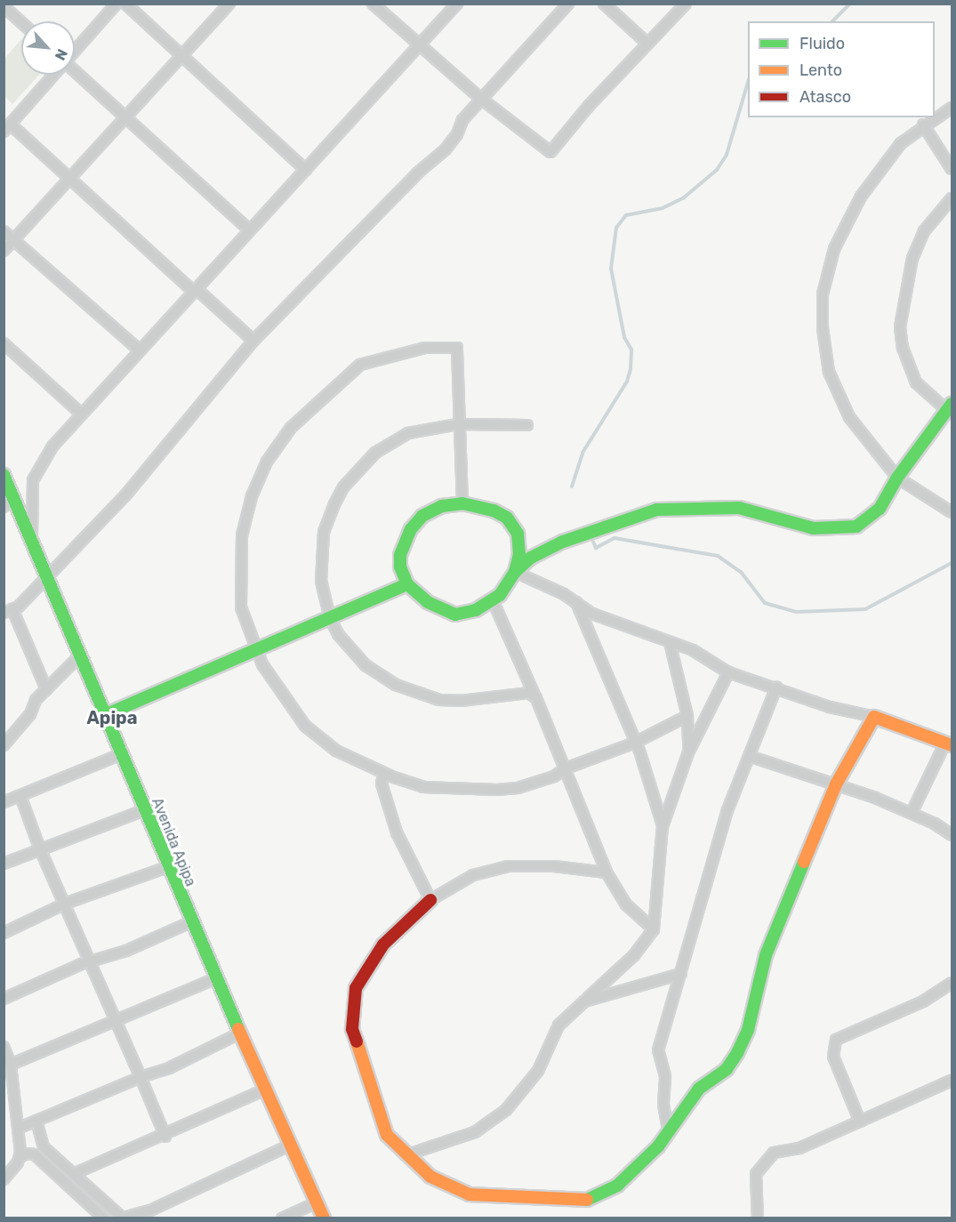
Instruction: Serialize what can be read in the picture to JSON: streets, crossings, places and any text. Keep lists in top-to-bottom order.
{
  "streets": {
    "street": ["Avenida Apipa"]
  },
  "districts": ["Apipa"],
  "legend": ["Fluido", "Lento", "Atasco"],
  "north": "bottom right"
}
